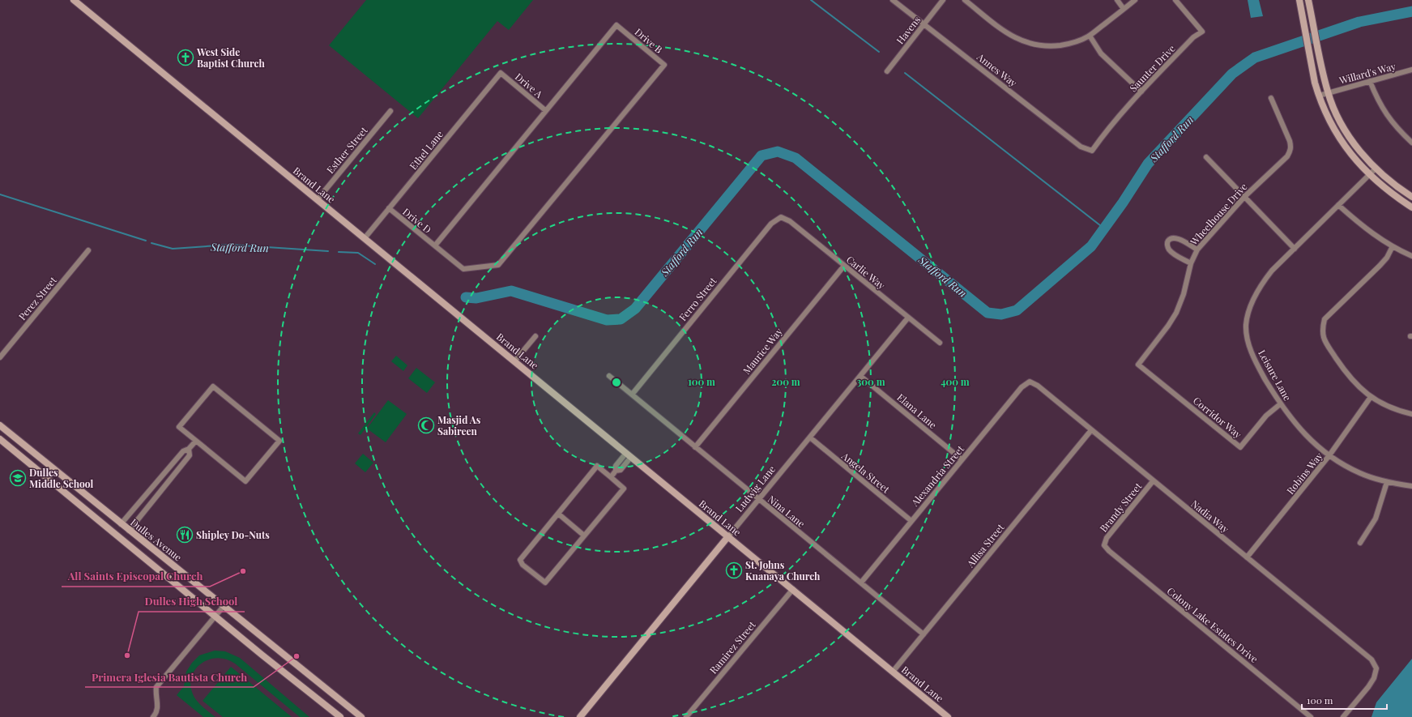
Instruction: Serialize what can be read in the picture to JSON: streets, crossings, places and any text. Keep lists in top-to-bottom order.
{
  "streets": {
    "street": [
      "Havens",
      "Drive B",
      "Saunter Drive",
      "Annes Way",
      "Willard's Way",
      "Drive A",
      "Esther Street",
      "Ethel Lane",
      "Brand Lane",
      "Wheelhouse Drive",
      "Drive D",
      "Carlie Way",
      "Perez Street",
      "Ferro Street",
      "Maurice Way",
      "Leisure Lane",
      "Elana Lane",
      "Corridor Way",
      "Angela Street",
      "Robins Way",
      "Alexandria Street",
      "Ludwig Lane",
      "Brandy Street",
      "Nina Lane",
      "Nadia Way",
      "Dulles Avenue",
      "Allisa Street",
      "Colony Lake Estates Drive",
      "Ramirez Street"
    ]
  },
  "crossings": [
    ["Havens", "Annes Way"],
    ["Drive B", "Drive A"],
    ["Drive B", "Drive D"],
    ["Saunter Drive", "Annes Way"],
    ["Drive A", "Ethel Lane"],
    ["Esther Street", "Brand Lane"],
    ["Ethel Lane", "Brand Lane"],
    ["Ethel Lane", "Drive D"],
    ["Brand Lane", "Ludwig Lane"],
    ["Brand Lane", "Allisa Street"],
    ["Brand Lane", "Ramirez Street"],
    ["Wheelhouse Drive", "Corridor Way"],
    ["Carlie Way", "Ferro Street"],
    ["Carlie Way", "Maurice Way"],
    ["Carlie Way", "Ludwig Lane"],
    ["Ferro Street", "Nina Lane"],
    ["Maurice Way", "Nina Lane"],
    ["Leisure Lane", "Corridor Way"],
    ["Leisure Lane", "Robins Way"],
    ["Elana Lane", "Alexandria Street"],
    ["Elana Lane", "Ludwig Lane"],
    ["Angela Street", "Alexandria Street"],
    ["Angela Street", "Ludwig Lane"],
    ["Robins Way", "Nadia Way"],
    ["Alexandria Street", "Nina Lane"],
    ["Alexandria Street", "Nadia Way"],
    ["Ludwig Lane", "Nina Lane"],
    ["Brandy Street", "Nadia Way"],
    ["Brandy Street", "Colony Lake Estates Drive"],
    ["Nina Lane", "Allisa Street"],
    ["Nadia Way", "Allisa Street"]
  ],
  "water": ["Stafford Run"],
  "places": {
    "church": ["West Side Baptist Church", "St. Johns Knanaya Church"],
    "mosque": ["Masjid As Sabireen"],
    "school or university": ["Dulles Middle School"],
    "restaurant": ["Shipley Do-Nuts"],
    "other": ["All Saints Episcopal Church", "Dulles High School", "Primera Iglesia Bautista Church"]
  },
  "scale_bar": "100 m",
  "rings": [
    "100 m",
    "200 m",
    "300 m",
    "400 m"
  ]
}
